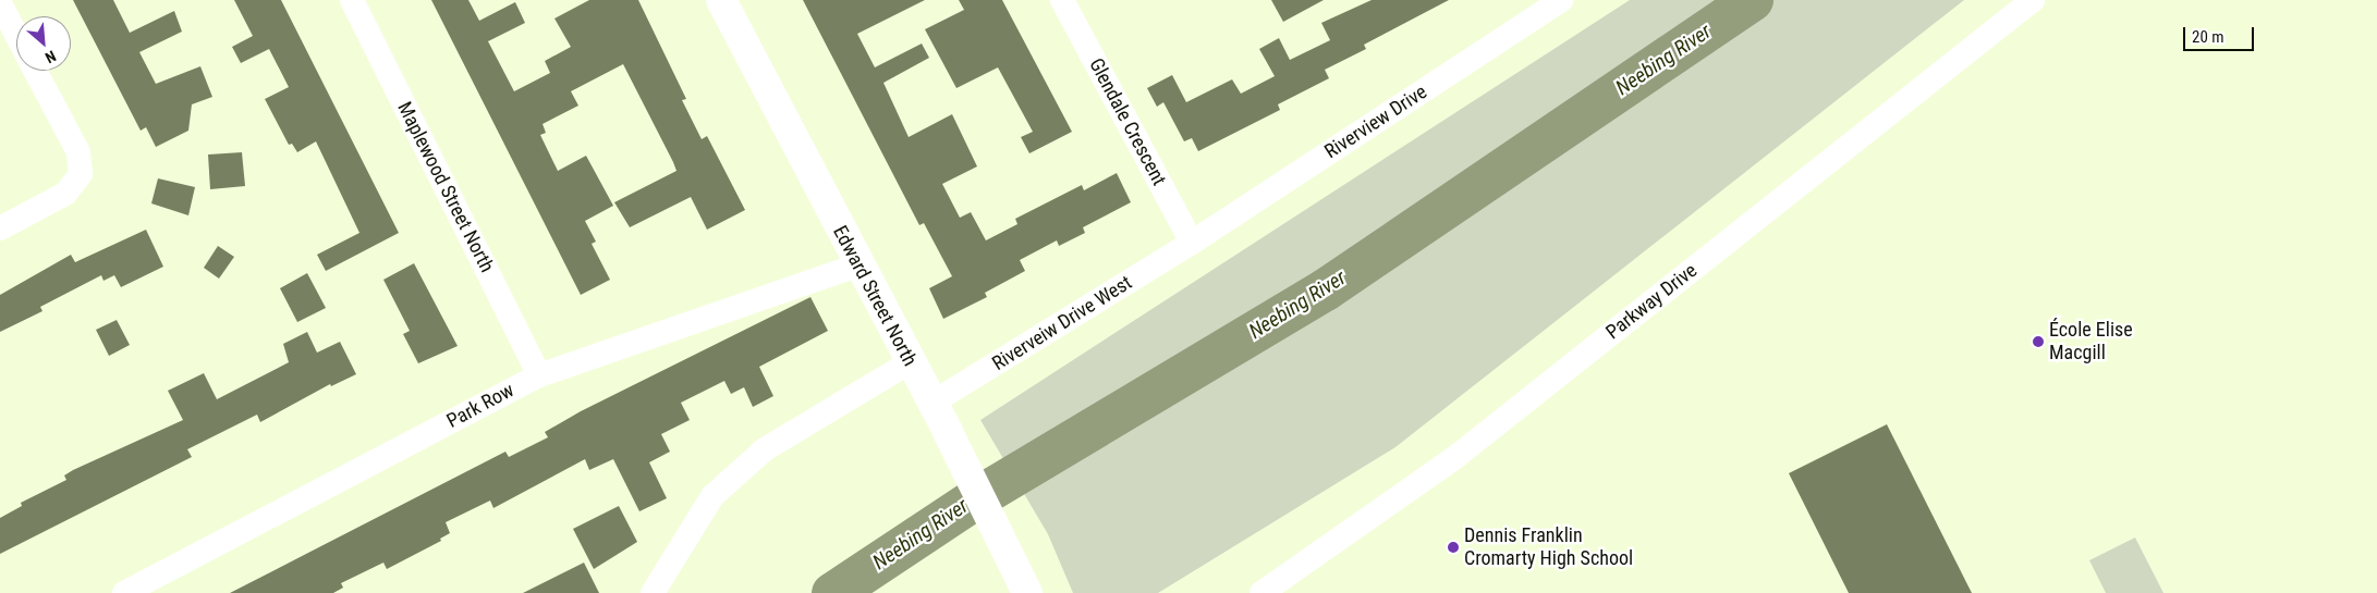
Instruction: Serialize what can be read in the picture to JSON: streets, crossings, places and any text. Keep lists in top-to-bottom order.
{
  "streets": {
    "main road": ["Edward Street North"],
    "street": [
      "Glendale Crescent",
      "Riverview Drive",
      "Maplewood Street North",
      "Parkway Drive",
      "Riverveiw Drive West",
      "Park Row"
    ]
  },
  "crossings": [
    ["Glendale Crescent", "Riverview Drive"],
    ["Glendale Crescent", "Riverveiw Drive West"],
    ["Riverview Drive", "Riverveiw Drive West"],
    ["Maplewood Street North", "Park Row"],
    ["Edward Street North", "Riverveiw Drive West"],
    ["Edward Street North", "Park Row"]
  ],
  "water": ["Neebing River"],
  "places": ["École Elise Macgill", "Dennis Franklin Cromarty High School"],
  "scale_bar": "20 m",
  "north": "bottom right"
}
